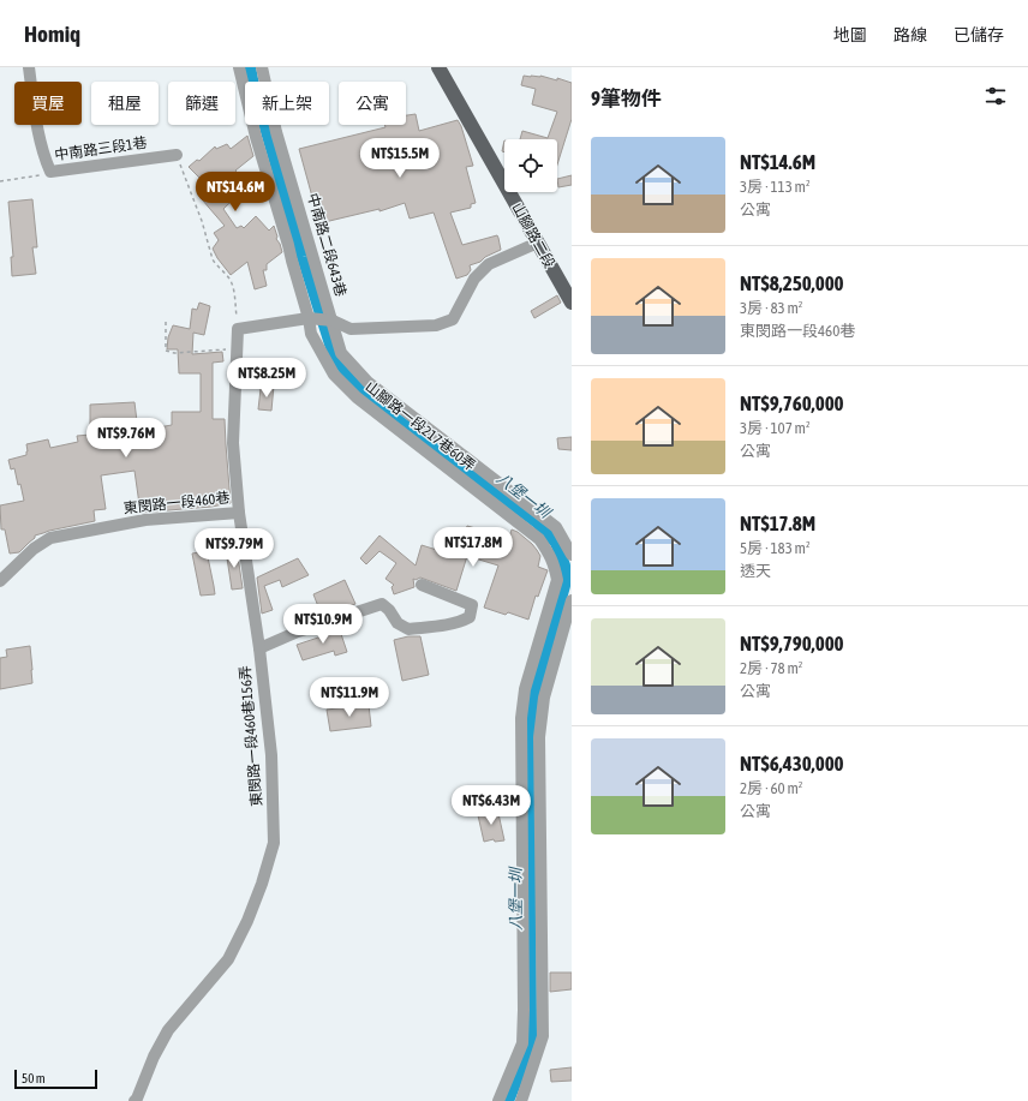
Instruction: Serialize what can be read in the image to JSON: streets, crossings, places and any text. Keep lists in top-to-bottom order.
{
  "streets": {
    "main road": ["山腳路二段"],
    "street": [
      "中南路三段1巷",
      "中南路二段643巷",
      "山腳路一段217巷60弄",
      "東閔路一段460巷",
      "東閔路一段460巷156弄"
    ]
  },
  "crossings": [
    ["東閔路一段460巷", "東閔路一段460巷156弄"]
  ],
  "water": ["八堡一圳"],
  "scale_bar": "50 m",
  "page": {
    "header": "Homiq",
    "nav": ["地圖", "路線", "已儲存"],
    "heading": "9筆物件",
    "chip": [
      "買屋",
      "租屋",
      "篩選",
      "新上架",
      "公寓"
    ],
    "list": [
      {
        "name": "NT$14.6M",
        "note": "3房 · 113 m² · 公寓"
      },
      {
        "name": "NT$8,250,000",
        "note": "3房 · 83 m² · 東閔路一段460巷"
      },
      {
        "name": "NT$9,760,000",
        "note": "3房 · 107 m² · 公寓"
      },
      {
        "name": "NT$17.8M",
        "note": "5房 · 183 m² · 透天"
      },
      {
        "name": "NT$9,790,000",
        "note": "2房 · 78 m² · 公寓"
      },
      {
        "name": "NT$6,430,000",
        "note": "2房 · 60 m² · 公寓"
      }
    ],
    "price": [
      "NT$15.5M",
      "NT$14.6M",
      "NT$8.25M",
      "NT$9.76M",
      "NT$17.8M",
      "NT$9.79M",
      "NT$10.9M",
      "NT$11.9M",
      "NT$6.43M"
    ],
    "scale": "50 m"
  }
}
